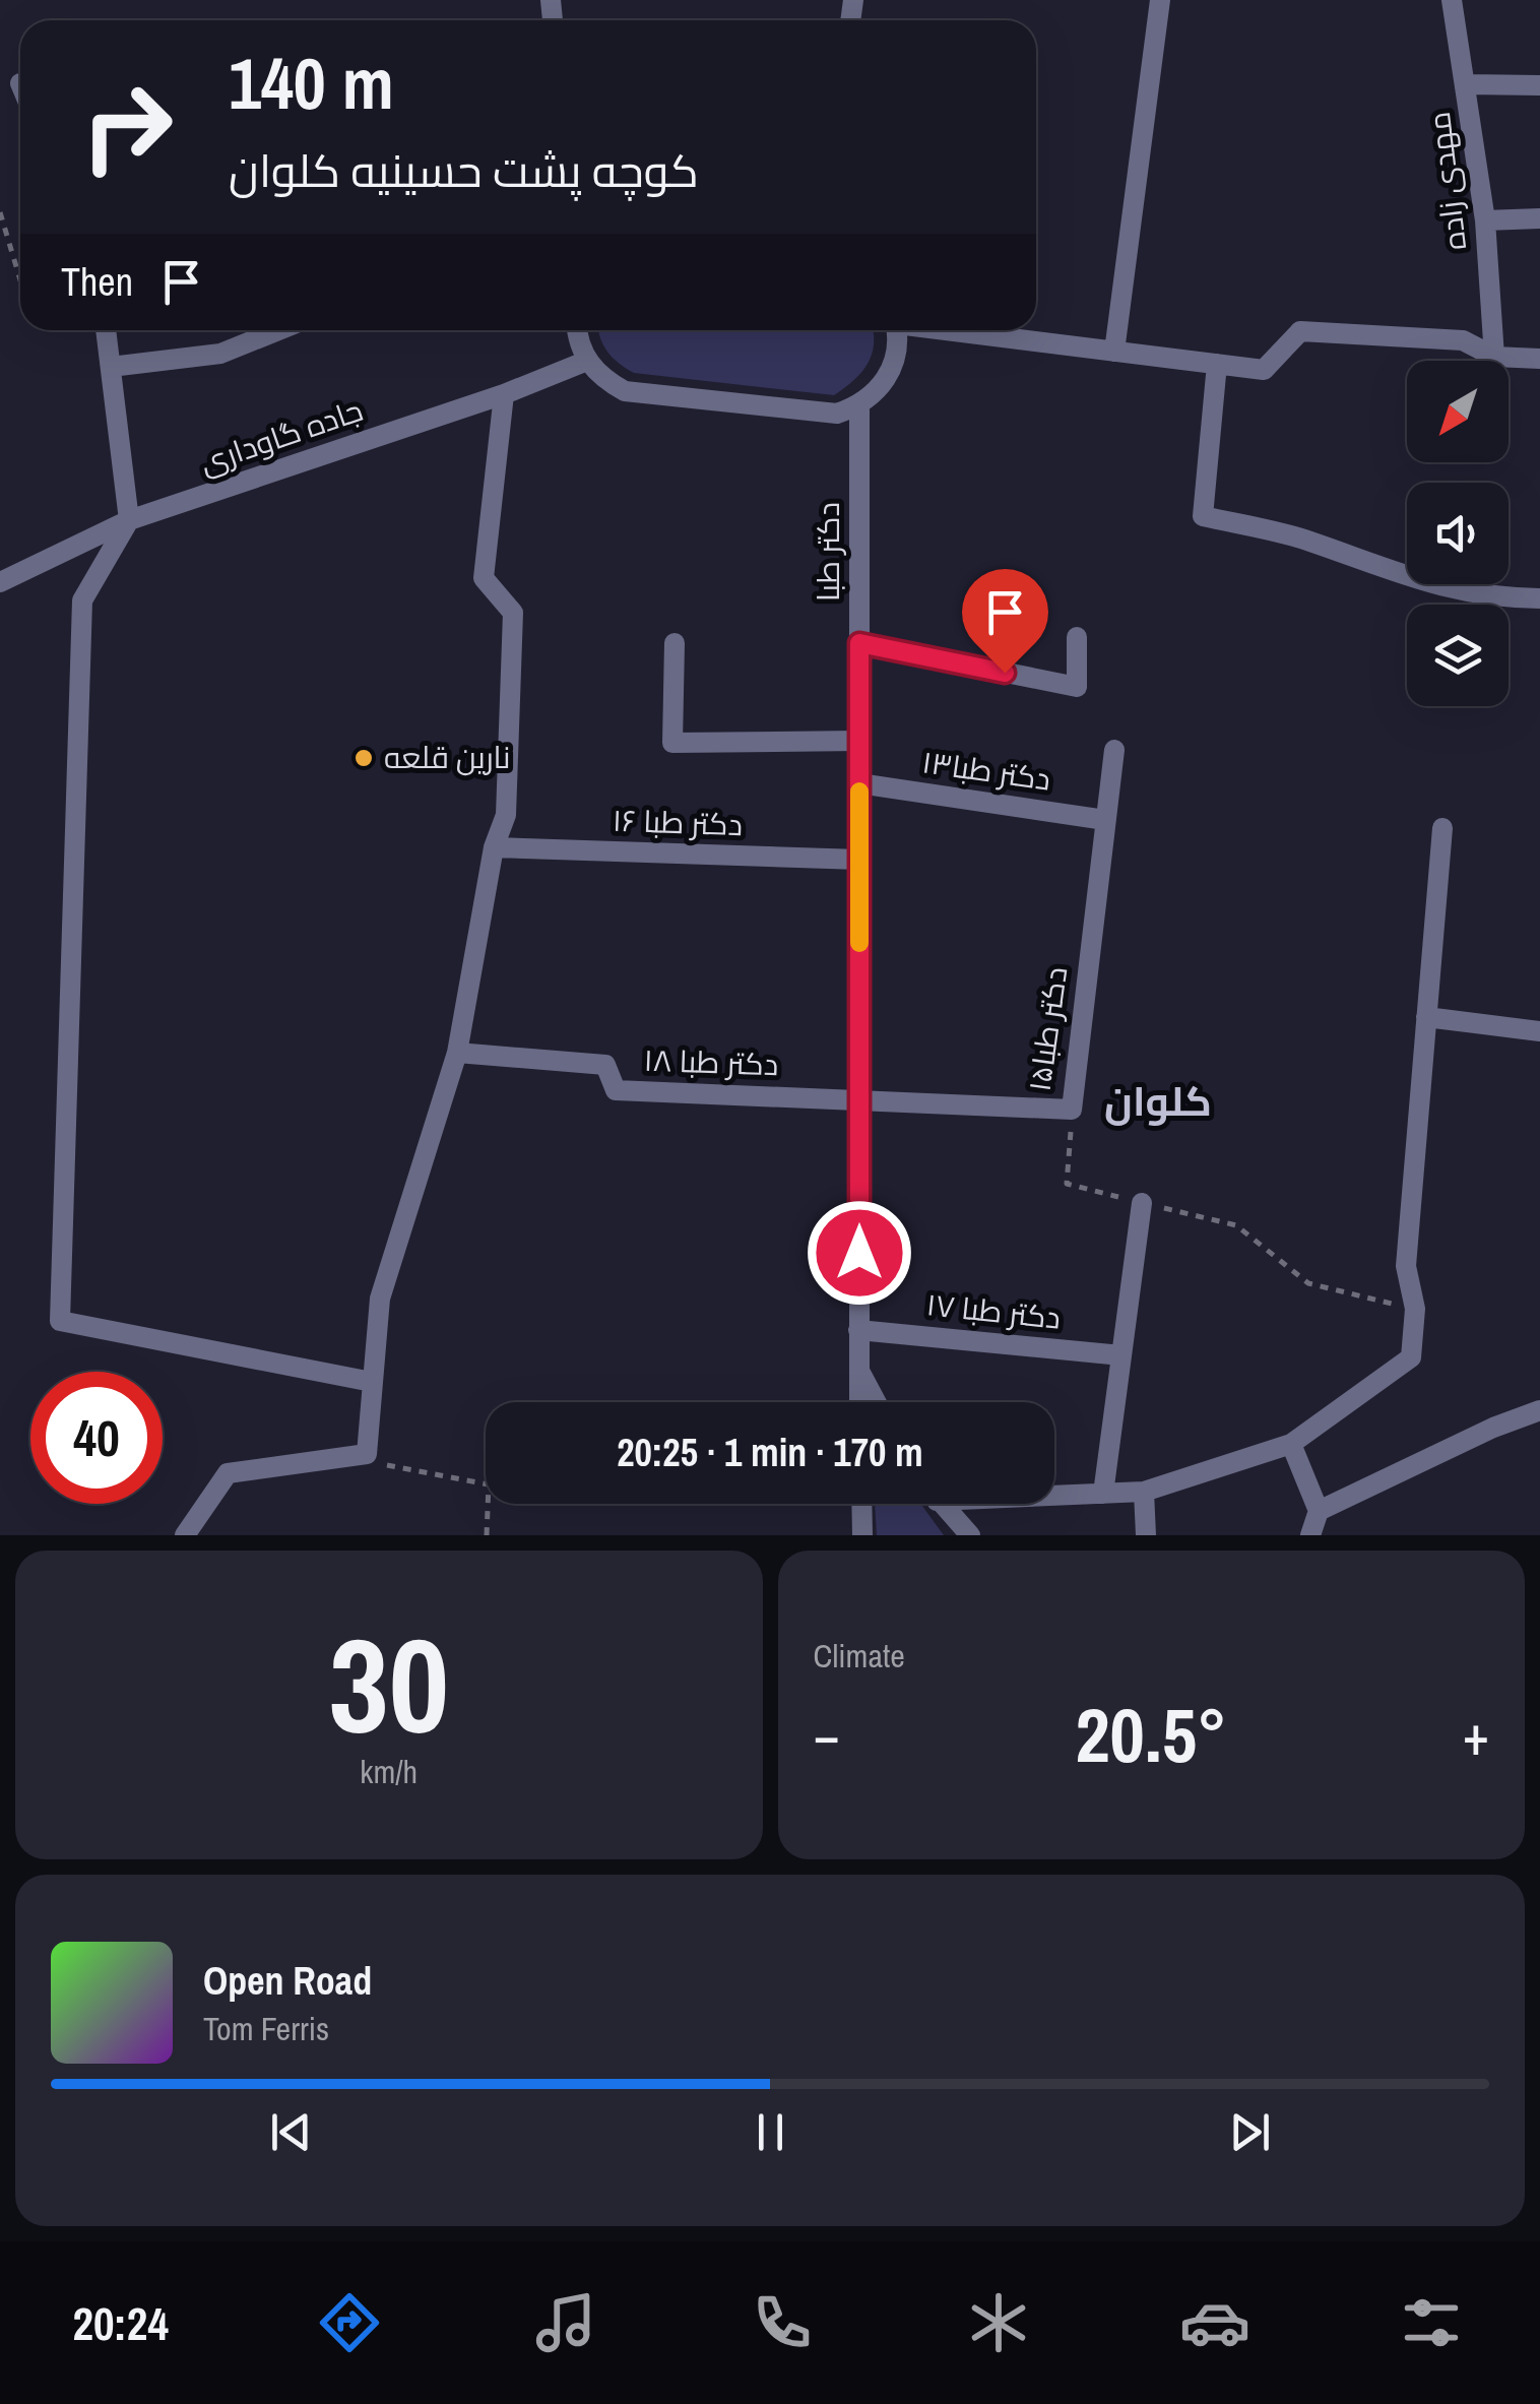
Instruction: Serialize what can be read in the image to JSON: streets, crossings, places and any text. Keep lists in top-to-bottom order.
{
  "streets": {
    "street": [
      "مهدی زاده",
      "جاده گاوداری",
      "دکتر طبا",
      "دکتر طبا۱۳",
      "دکتر طبا ۱۶",
      "دکتر طبا۱۵",
      "دکتر طبا ۱۸",
      "دکتر طبا ۱۷"
    ]
  },
  "crossings": [
    ["دکتر طبا", "دکتر طبا۱۳"],
    ["دکتر طبا", "دکتر طبا ۱۶"],
    ["دکتر طبا", "دکتر طبا۱۵"],
    ["دکتر طبا", "دکتر طبا ۱۸"],
    ["دکتر طبا", "دکتر طبا ۱۷"],
    ["دکتر طبا۱۳", "دکتر طبا۱۵"],
    ["دکتر طبا۱۵", "دکتر طبا ۱۸"]
  ],
  "districts": ["کلوان"],
  "places": ["نارین قلعه"],
  "north": "bottom left",
  "page": {
    "turn": ["140 m", "کوچه پشت حسینیه کلوان"],
    "then": "Then",
    "limit": "40",
    "trip": "20:25 · 1 min · 170 m",
    "tile": [
      ["30", "km/h"],
      "Climate"
    ],
    "heat": ["−", "20.5°", "+"],
    "song": ["Open Road", "Tom Ferris"],
    "tabs": "20:24"
  }
}
